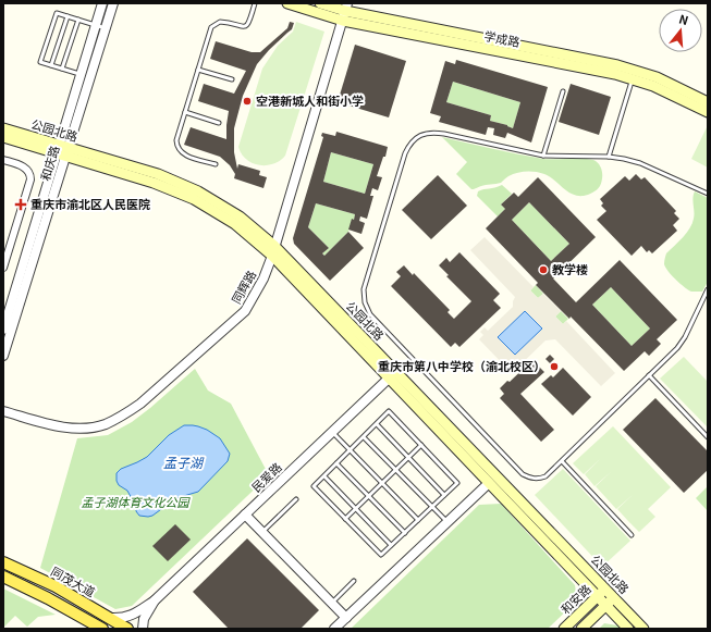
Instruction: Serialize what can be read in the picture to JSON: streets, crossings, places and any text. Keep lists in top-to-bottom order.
{
  "streets": {
    "main road": [
      "学成路",
      "公园北路",
      "同茂大道",
      "和安路"
    ],
    "street": ["和庆路", "同辉路", "民爱路"]
  },
  "crossings": [
    ["学成路", "同辉路"],
    ["公园北路", "和庆路"],
    ["公园北路", "同辉路"],
    ["公园北路", "民爱路"],
    ["公园北路", "和安路"]
  ],
  "water": ["孟子湖"],
  "parks": ["孟子湖体育文化公园"],
  "places": {
    "other": ["空港新城人和街小学", "教学楼", "重庆市第八中学校（渝北校区）"],
    "health": ["重庆市渝北区人民医院"]
  },
  "north": "top"
}
